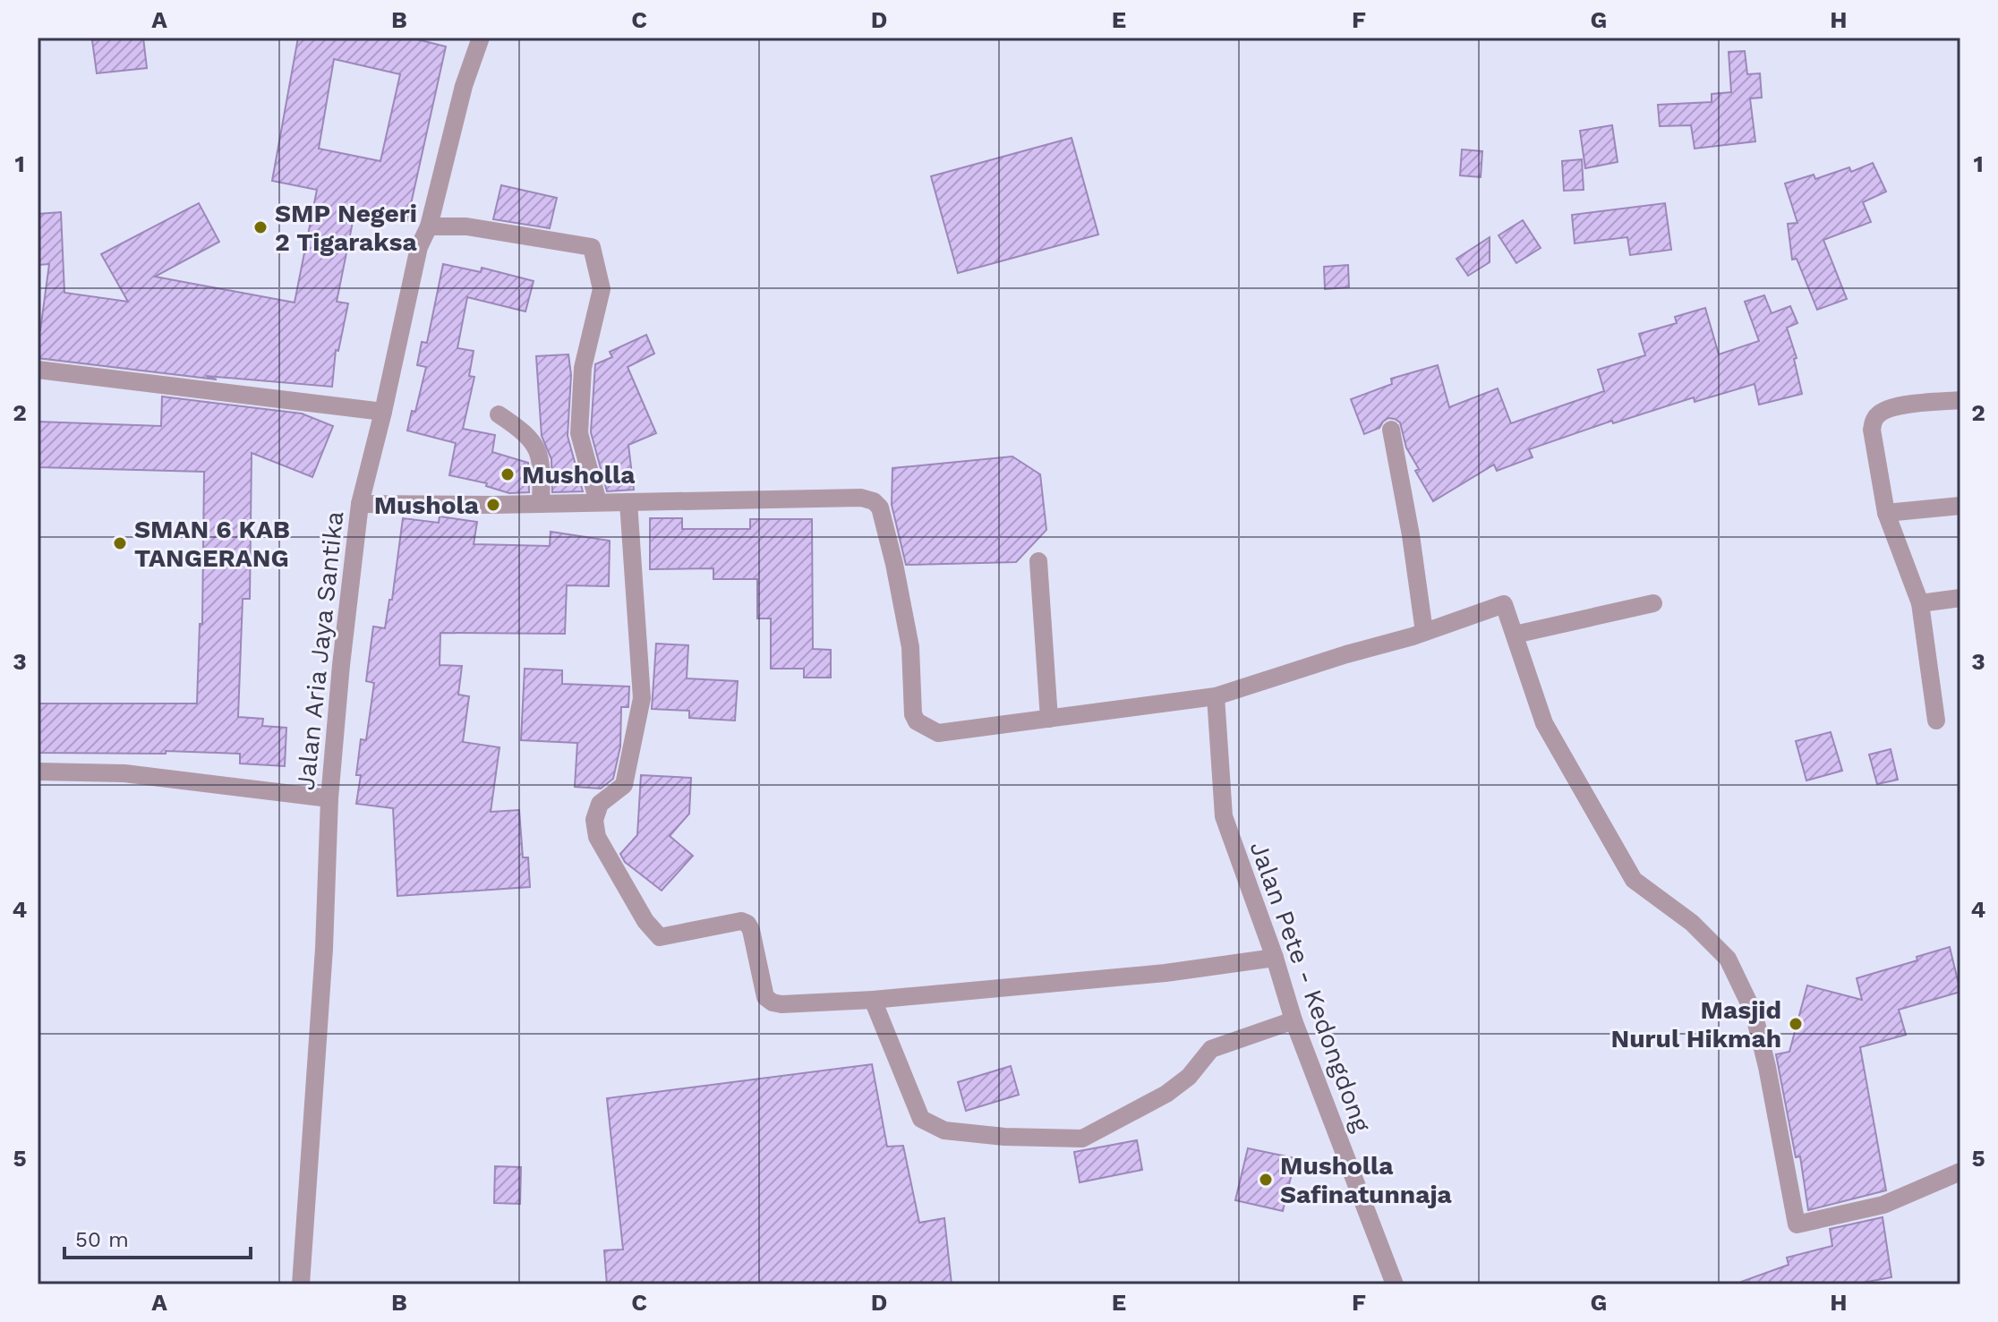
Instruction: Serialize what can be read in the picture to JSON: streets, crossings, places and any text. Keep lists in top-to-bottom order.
{
  "streets": {
    "street": ["Jalan Aria Jaya Santika", "Jalan Pete - Kedongdong"]
  },
  "places": [
    "SMP Negeri 2 Tigaraksa",
    "Musholla",
    "Mushola",
    "SMAN 6 KAB TANGERANG",
    "Masjid Nurul Hikmah",
    "Musholla Safinatunnaja"
  ],
  "scale_bar": "50 m",
  "grid": {
    "columns": [
      "A",
      "B",
      "C",
      "D",
      "E",
      "F",
      "G",
      "H"
    ],
    "rows": [
      "1",
      "2",
      "3",
      "4",
      "5"
    ]
  }
}
